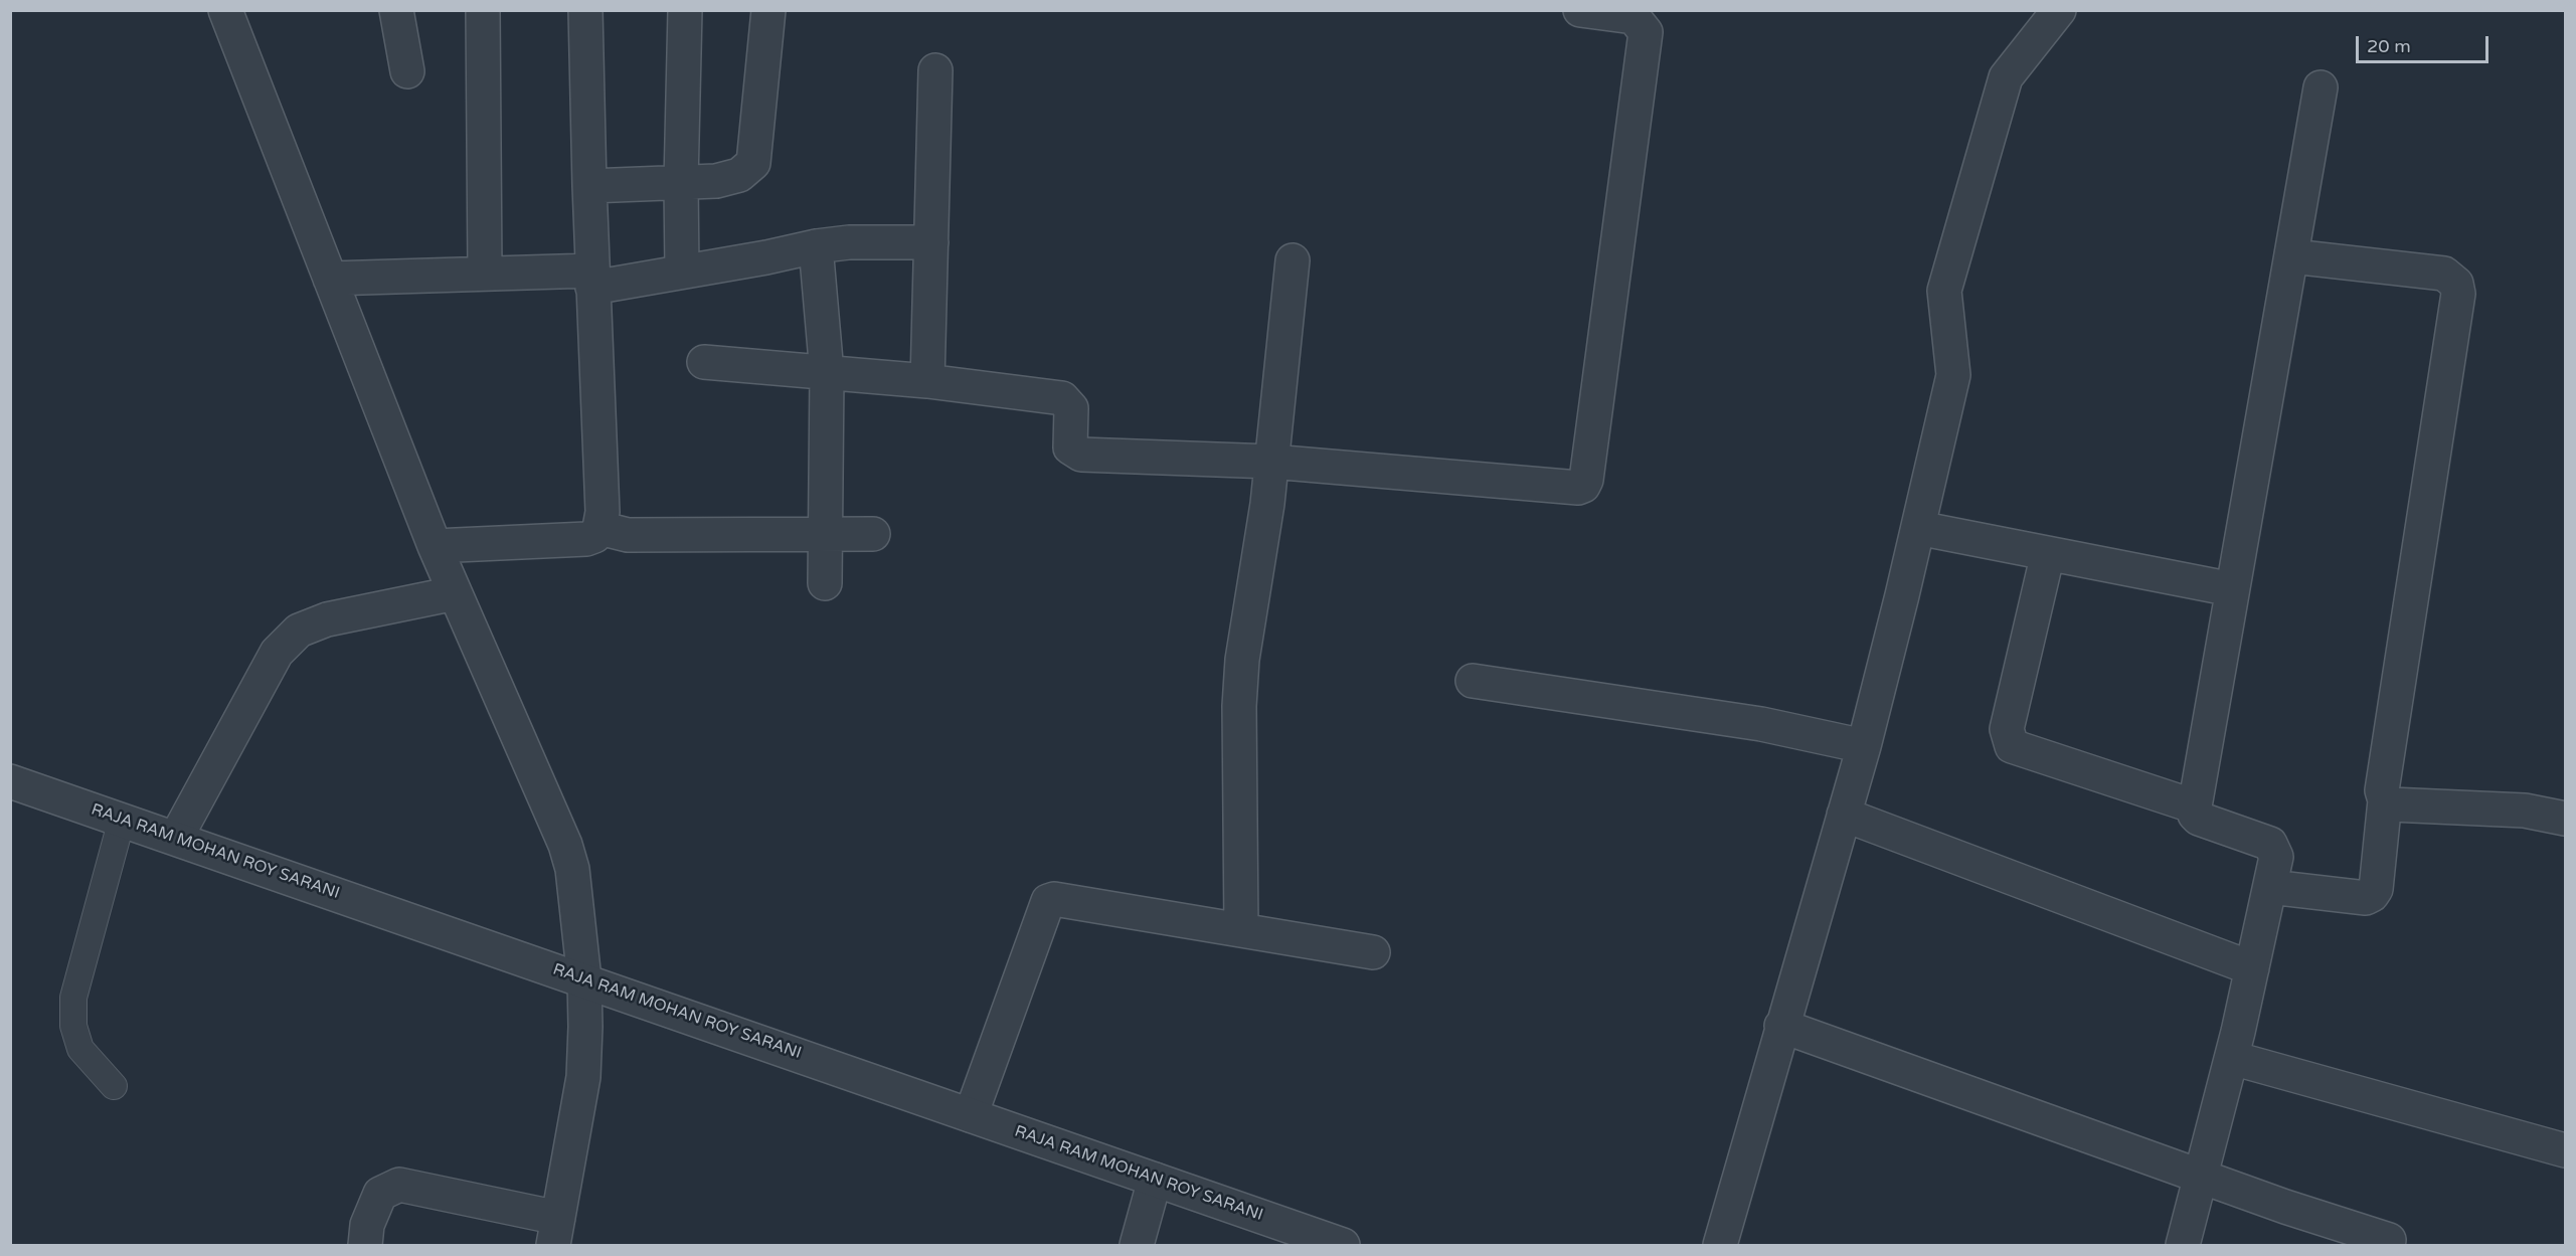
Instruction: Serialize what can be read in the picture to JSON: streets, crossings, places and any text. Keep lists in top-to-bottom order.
{
  "streets": {
    "street": ["RAJA RAM MOHAN ROY SARANI"]
  },
  "scale_bar": "20 m"
}
